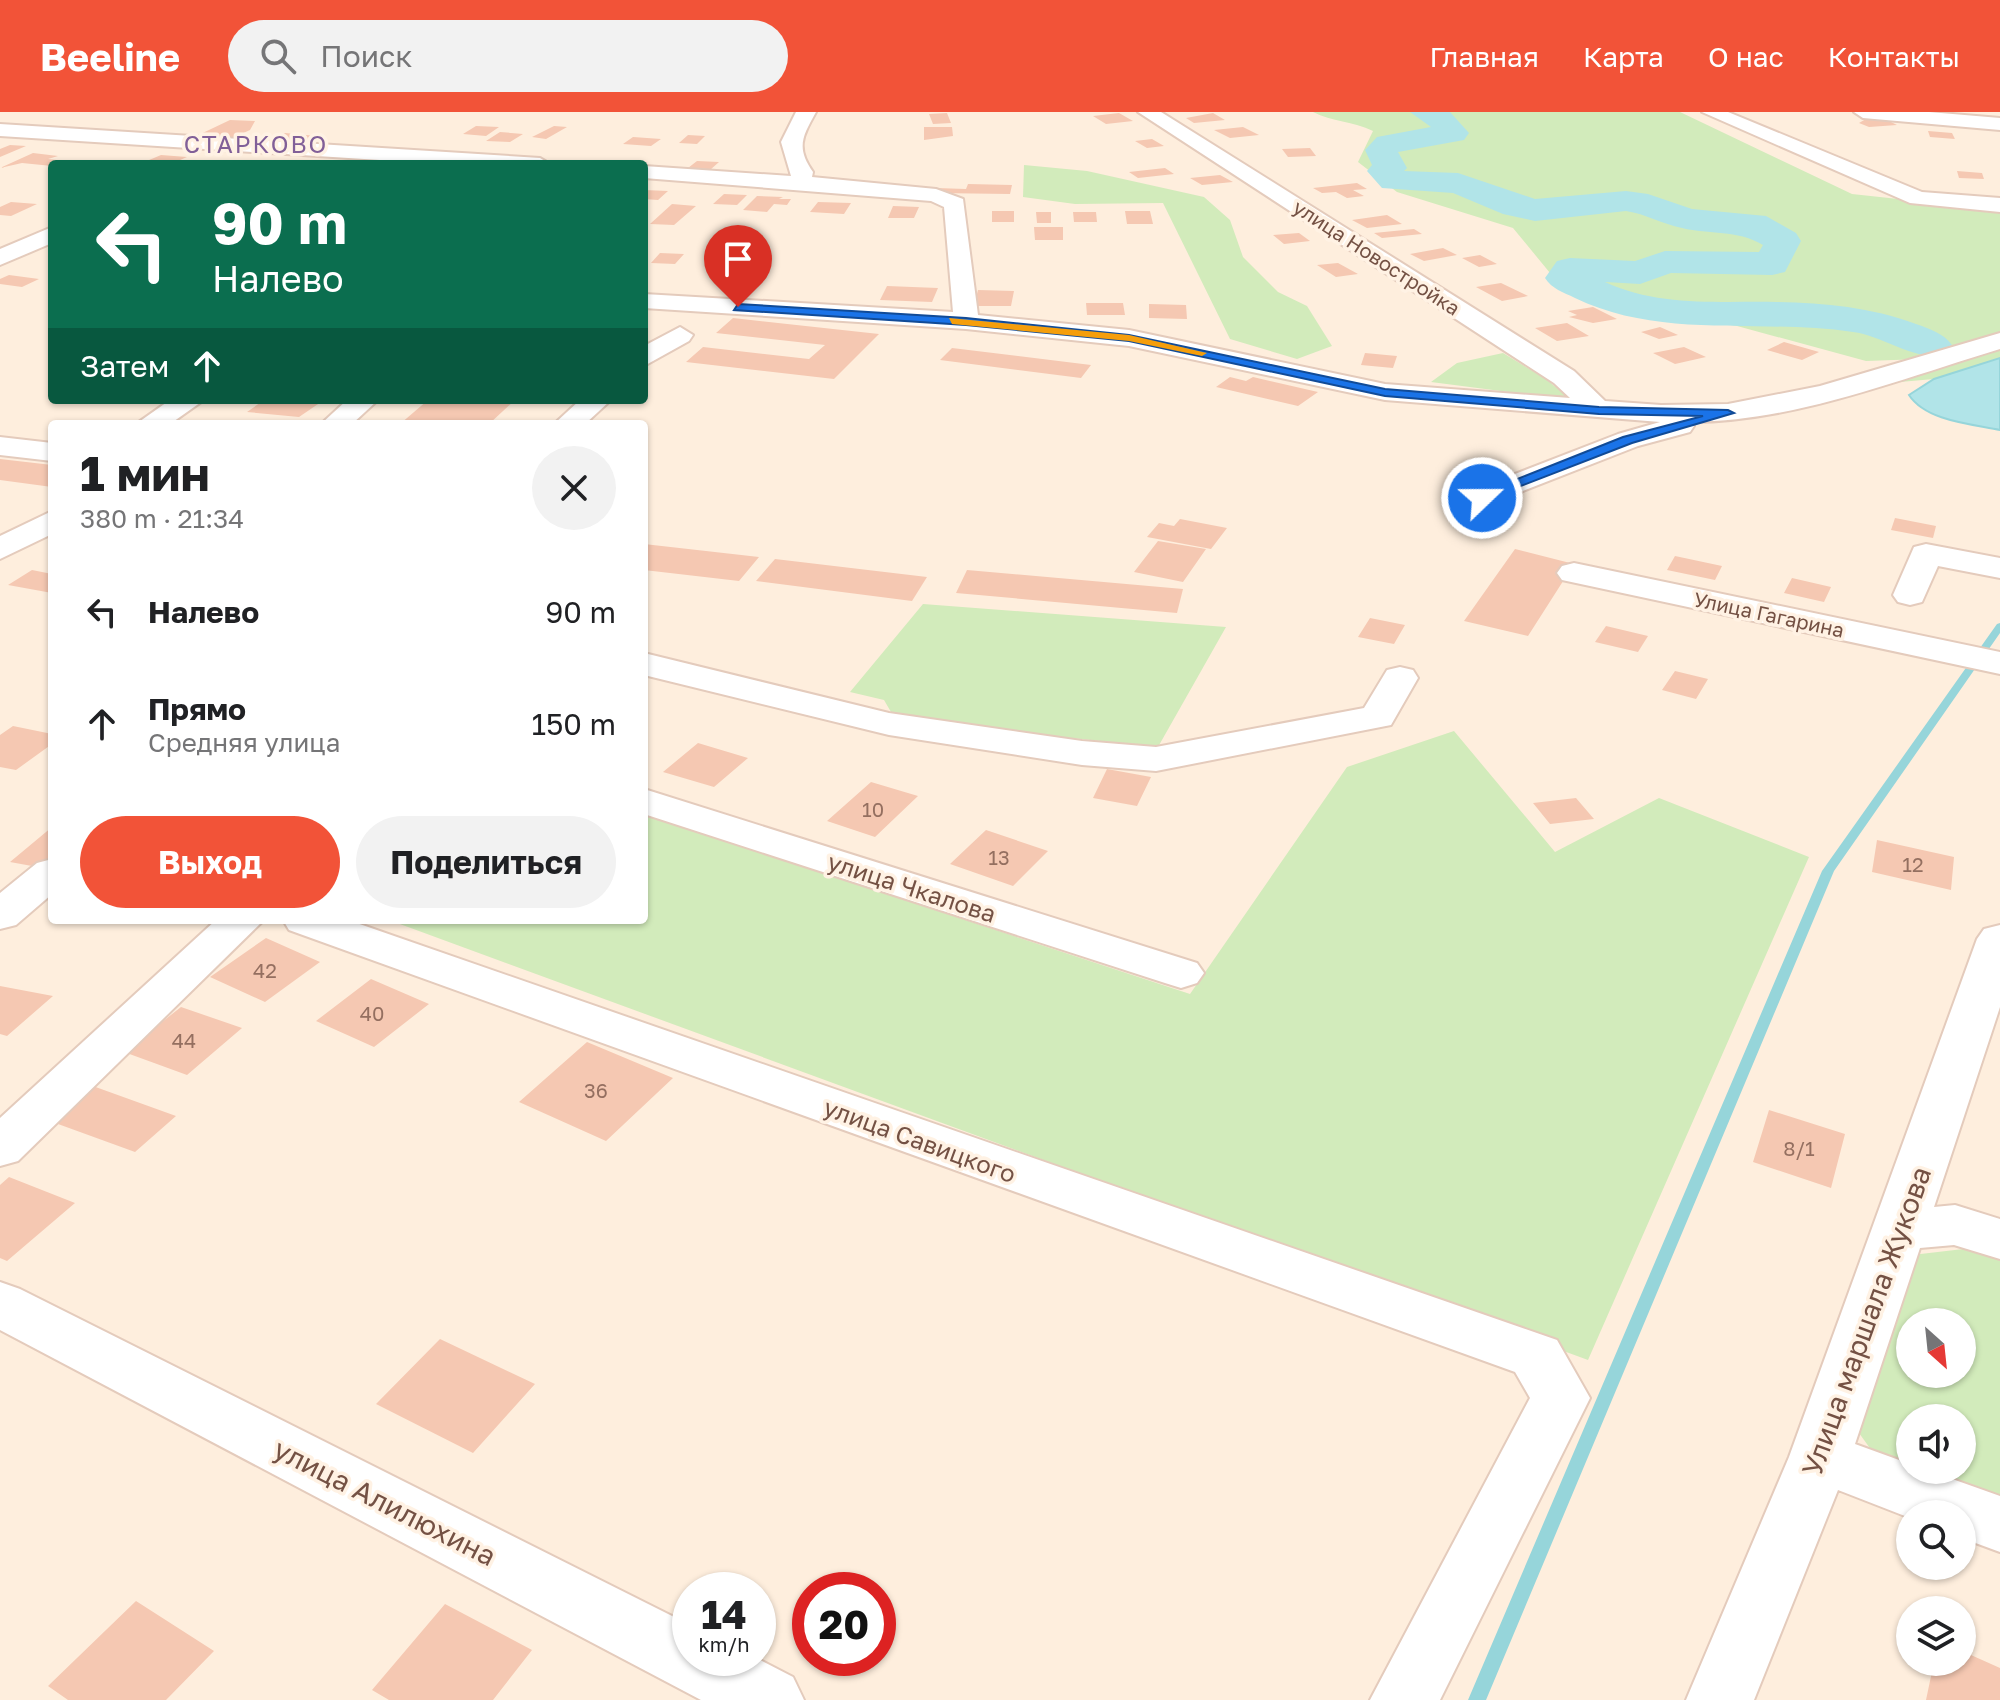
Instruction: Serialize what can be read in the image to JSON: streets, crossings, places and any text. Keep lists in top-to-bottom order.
{
  "streets": {
    "street": [
      "улица Новостройка",
      "Улица Гагарина",
      "улица Чкалова",
      "улица Савицкого",
      "Улица маршала Жукова",
      "улица Алилюхина"
    ]
  },
  "districts": ["СТАРКОВО"],
  "house_numbers": [
    "10",
    "13",
    "12",
    "42",
    "40",
    "44",
    "36",
    "8/1"
  ],
  "north": "bottom right",
  "page": {
    "header": "Beeline",
    "search": "Поиск",
    "nav": [
      "Главная",
      "Карта",
      "О нас",
      "Контакты"
    ],
    "turn": ["90 m", "Налево"],
    "then": "Затем",
    "heading": ["1 мин", "380 m · 21:34"],
    "list": [
      {
        "name": "Налево",
        "value": "90 m"
      },
      {
        "name": "Прямо",
        "note": "Средняя улица",
        "value": "150 m"
      }
    ],
    "buttons": ["Выход", "Поделиться"],
    "speed": "14 km/h",
    "limit": "20"
  }
}
